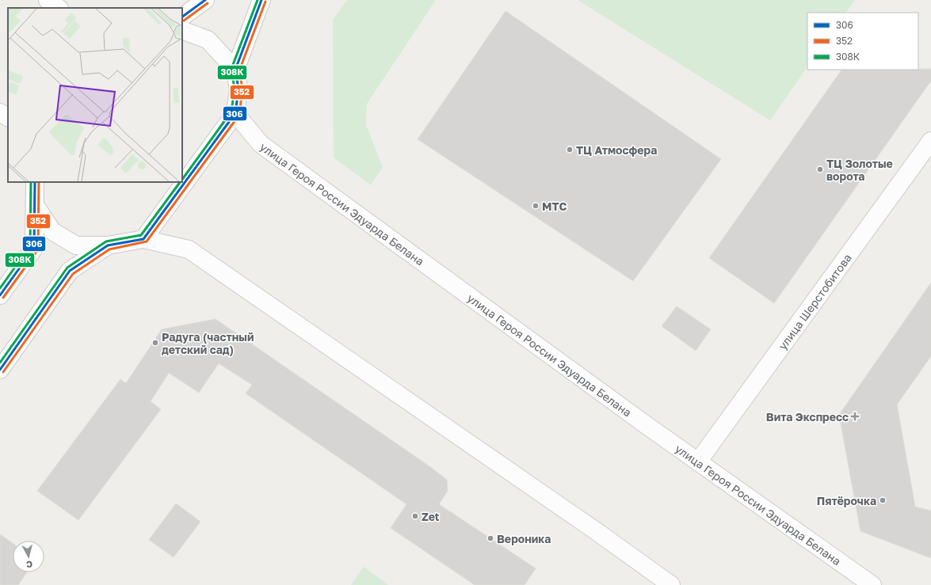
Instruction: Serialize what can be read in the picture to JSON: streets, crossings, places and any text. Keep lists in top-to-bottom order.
{
  "streets": {
    "street": ["улица Героя России Эдуарда Белана", "улица Шерстобитова"]
  },
  "crossings": [
    ["улица Героя России Эдуарда Белана", "улица Шерстобитова"]
  ],
  "places": {
    "other": [
      "ТЦ Атмосфера",
      "ТЦ Золотые ворота",
      "МТС",
      "Радуга (частный детский сад)",
      "Пятёрочка",
      "Zet",
      "Вероника"
    ],
    "health": ["Вита Экспресс"]
  },
  "lines": ["transit line 306", "transit line 308К", "transit line 352"],
  "legend": ["306", "352", "308К"],
  "north": "bottom"
}
